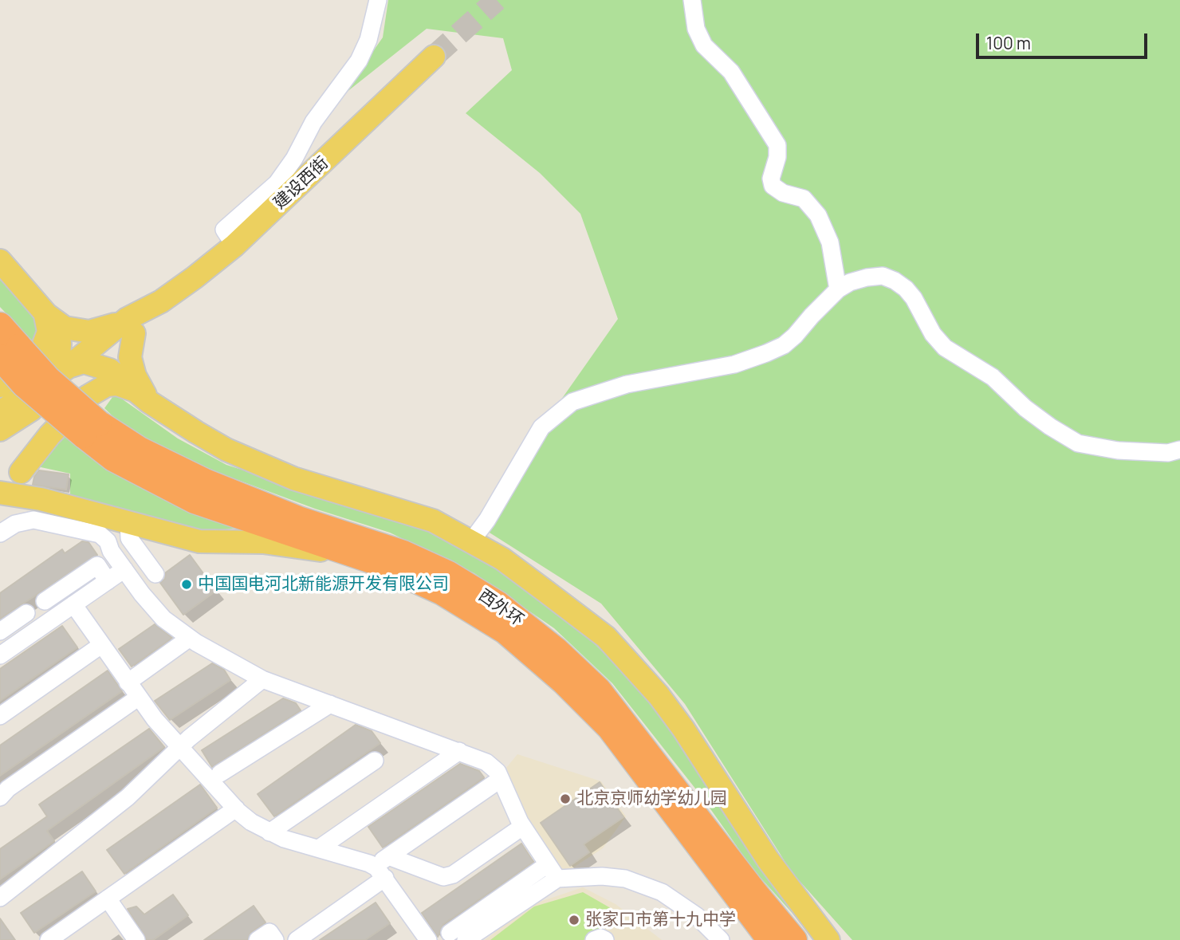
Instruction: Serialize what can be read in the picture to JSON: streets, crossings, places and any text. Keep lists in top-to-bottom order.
{
  "streets": {
    "highway": ["西外环"],
    "main road": ["建设西街"]
  },
  "places": ["中国国电河北新能源开发有限公司", "北京京师幼学幼儿园", "张家口市第十九中学"],
  "scale_bar": "100 m"
}
